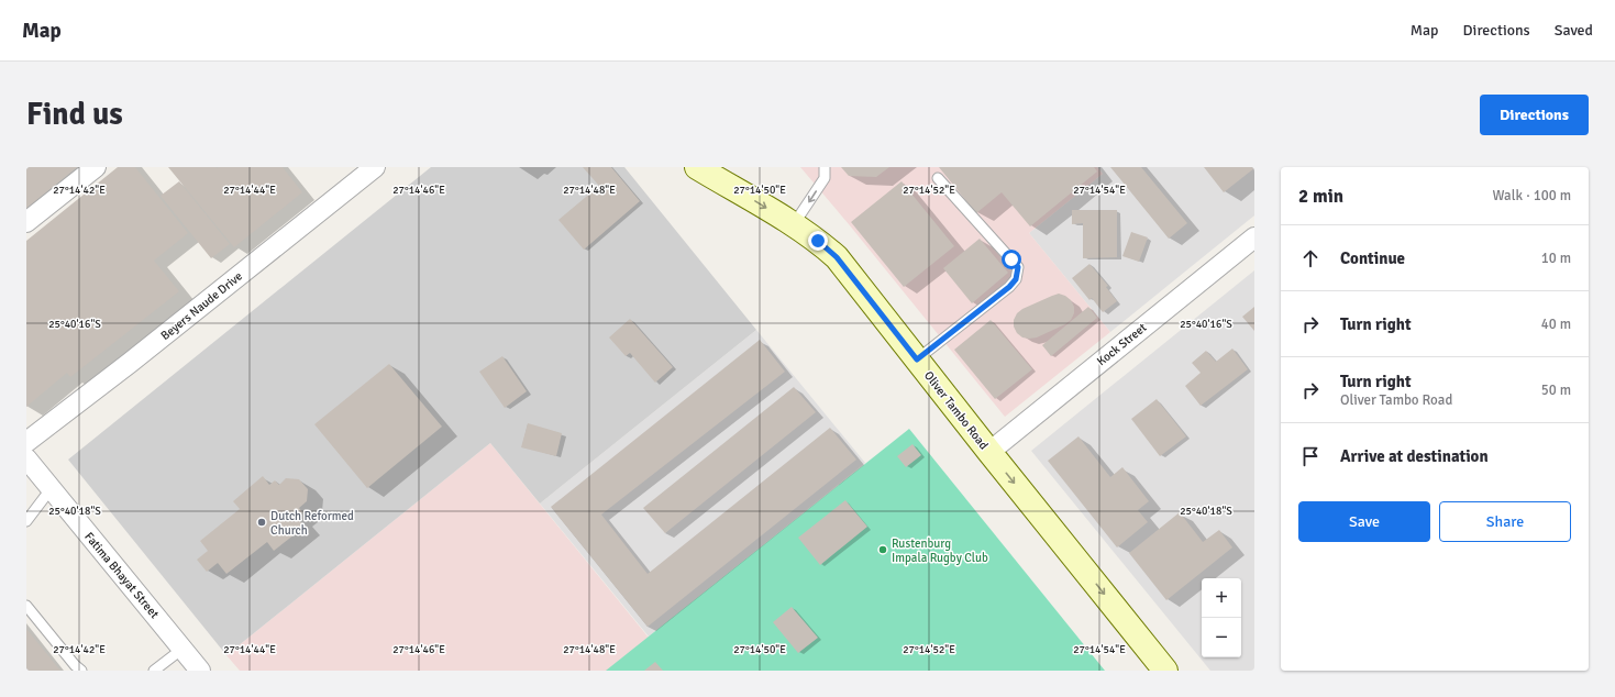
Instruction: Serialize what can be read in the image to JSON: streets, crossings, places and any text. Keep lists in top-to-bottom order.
{
  "streets": {
    "main road": ["Oliver Tambo Road"],
    "street": ["Beyers Naude Drive", "Kock Street", "Fatima Bhayat Street"]
  },
  "crossings": [
    ["Kock Street", "Oliver Tambo Road"]
  ],
  "one_way": ["Oliver Tambo Road"],
  "places": ["Dutch Reformed Church", "Rustenburg Impala Rugby Club"],
  "page": {
    "header": "Map",
    "nav": ["Map", "Directions", "Saved"],
    "buttons": [
      "Directions",
      ["Save", "Share"]
    ],
    "title": "Find us",
    "heading": ["2 min", "Walk · 100 m"],
    "list": [
      ["Continue", "10 m"],
      ["Turn right", "40 m"],
      ["Turn right", "Oliver Tambo Road", "50 m"],
      "Arrive at destination"
    ],
    "map_buttons": ["+", "−"]
  },
  "coordinates": [
    "27°14'42\"E",
    "27°14'44\"E",
    "27°14'46\"E",
    "27°14'48\"E",
    "27°14'50\"E",
    "27°14'52\"E",
    "27°14'54\"E",
    "25°40'16\"S",
    "25°40'18\"S"
  ]
}
